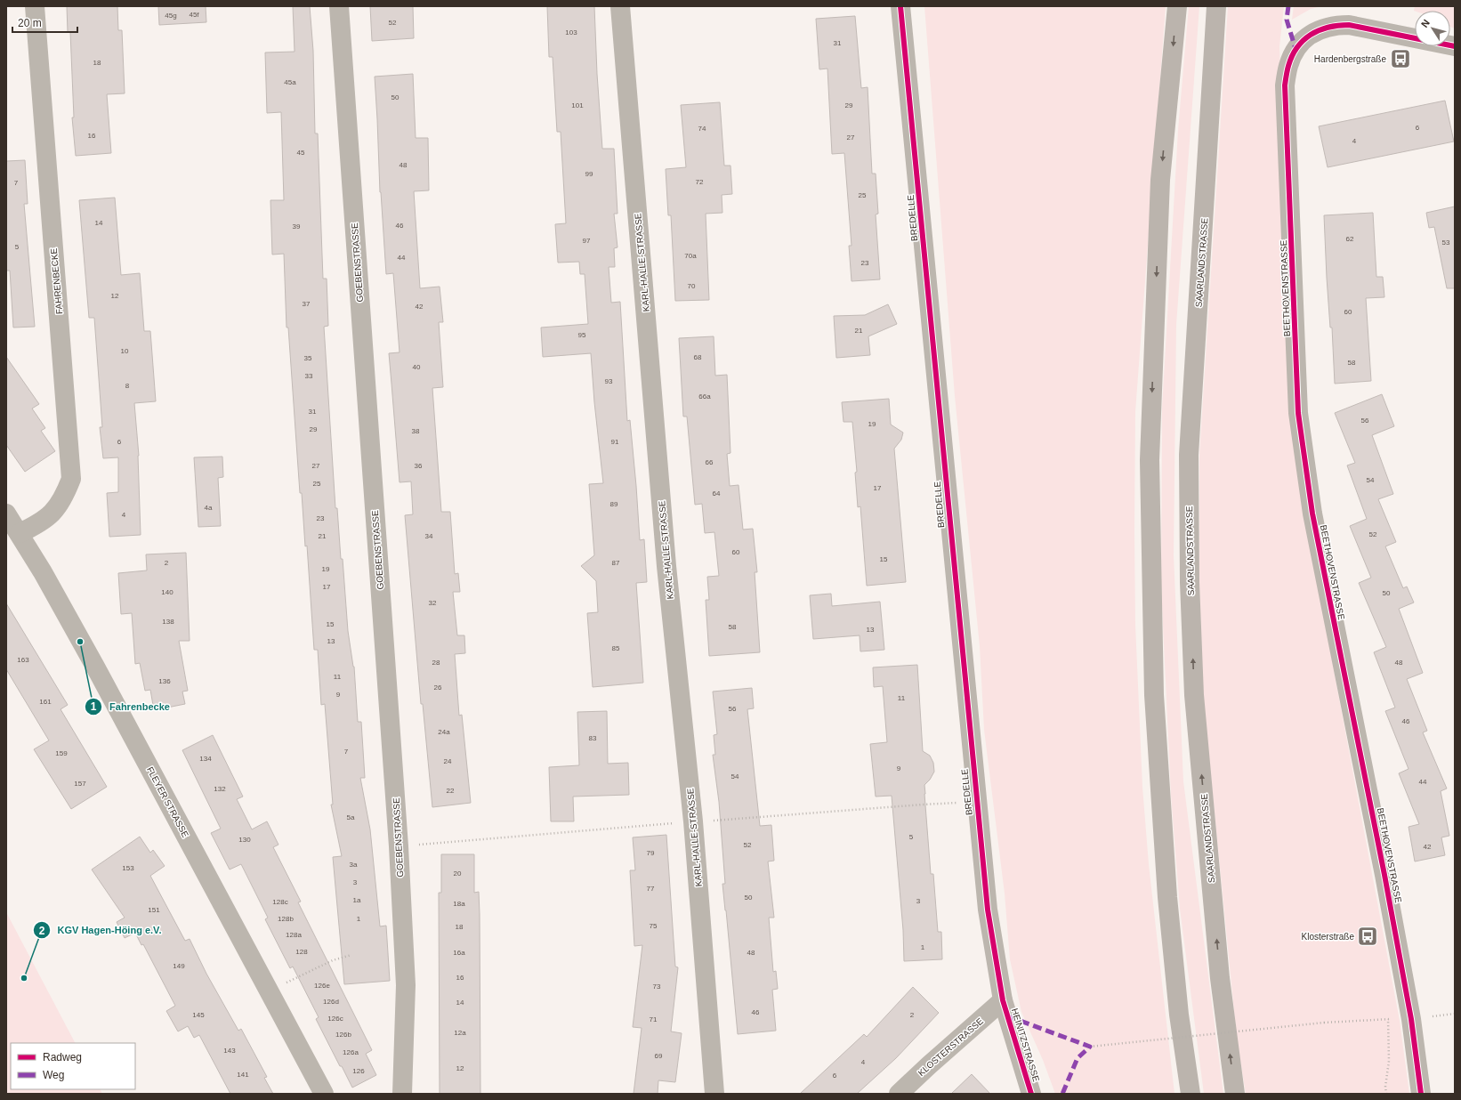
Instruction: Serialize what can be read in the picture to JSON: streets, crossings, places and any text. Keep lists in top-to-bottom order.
{
  "streets": {
    "highway": ["SAARLANDSTRASSE"],
    "street": [
      "BREDELLE",
      "GOEBENSTRASSE",
      "KARL-HALLE-STRASSE",
      "FAHRENBECKE",
      "BEETHOVENSTRASSE",
      "FLEYER STRASSE",
      "HEINITZSTRASSE",
      "KLOSTERSTRASSE"
    ]
  },
  "crossings": [
    ["BREDELLE", "HEINITZSTRASSE"],
    ["BREDELLE", "KLOSTERSTRASSE"],
    ["FAHRENBECKE", "FLEYER STRASSE"],
    ["HEINITZSTRASSE", "KLOSTERSTRASSE"]
  ],
  "places": {
    "bus stop": ["Hardenbergstraße", "Klosterstraße"],
    "other": ["Fahrenbecke", "KGV Hagen-Höing e.V."]
  },
  "house_numbers": [
    "45f",
    "45g",
    "52",
    "103",
    "31",
    "18",
    "45a",
    "50",
    "101",
    "29",
    "6",
    "74",
    "16",
    "27",
    "4",
    "45",
    "48",
    "99",
    "72",
    "7",
    "25",
    "14",
    "46",
    "39",
    "62",
    "97",
    "53",
    "5",
    "70a",
    "44",
    "23",
    "70",
    "12",
    "37",
    "42",
    "60",
    "21",
    "95",
    "10",
    "68",
    "35",
    "58",
    "40",
    "33",
    "93",
    "8",
    "66a",
    "31",
    "56",
    "19",
    "29",
    "38",
    "6",
    "91",
    "66",
    "27",
    "36",
    "54",
    "25",
    "17",
    "64",
    "89",
    "4a",
    "4",
    "23",
    "52",
    "21",
    "34",
    "60",
    "15",
    "2",
    "87",
    "19",
    "17",
    "140",
    "50",
    "32",
    "138",
    "15",
    "58",
    "13",
    "13",
    "85",
    "163",
    "28",
    "48",
    "11",
    "136",
    "26",
    "9",
    "11",
    "161",
    "56",
    "46",
    "24a",
    "83",
    "7",
    "159",
    "134",
    "24",
    "9",
    "54",
    "44",
    "157",
    "132",
    "22",
    "5a",
    "5",
    "130",
    "52",
    "42",
    "79",
    "3a",
    "153",
    "20",
    "3",
    "77",
    "50",
    "1a",
    "3",
    "128c",
    "18a",
    "151",
    "128b",
    "1",
    "75",
    "18",
    "128a",
    "1",
    "128",
    "16a",
    "48",
    "149",
    "16",
    "126e",
    "73",
    "126d",
    "14",
    "46",
    "145",
    "2",
    "126c",
    "71",
    "12a",
    "126b",
    "143",
    "126a",
    "69",
    "4",
    "12",
    "126",
    "141",
    "6"
  ],
  "legend": ["Radweg", "Weg"],
  "scale_bar": "20 m",
  "north": "top left"
}
